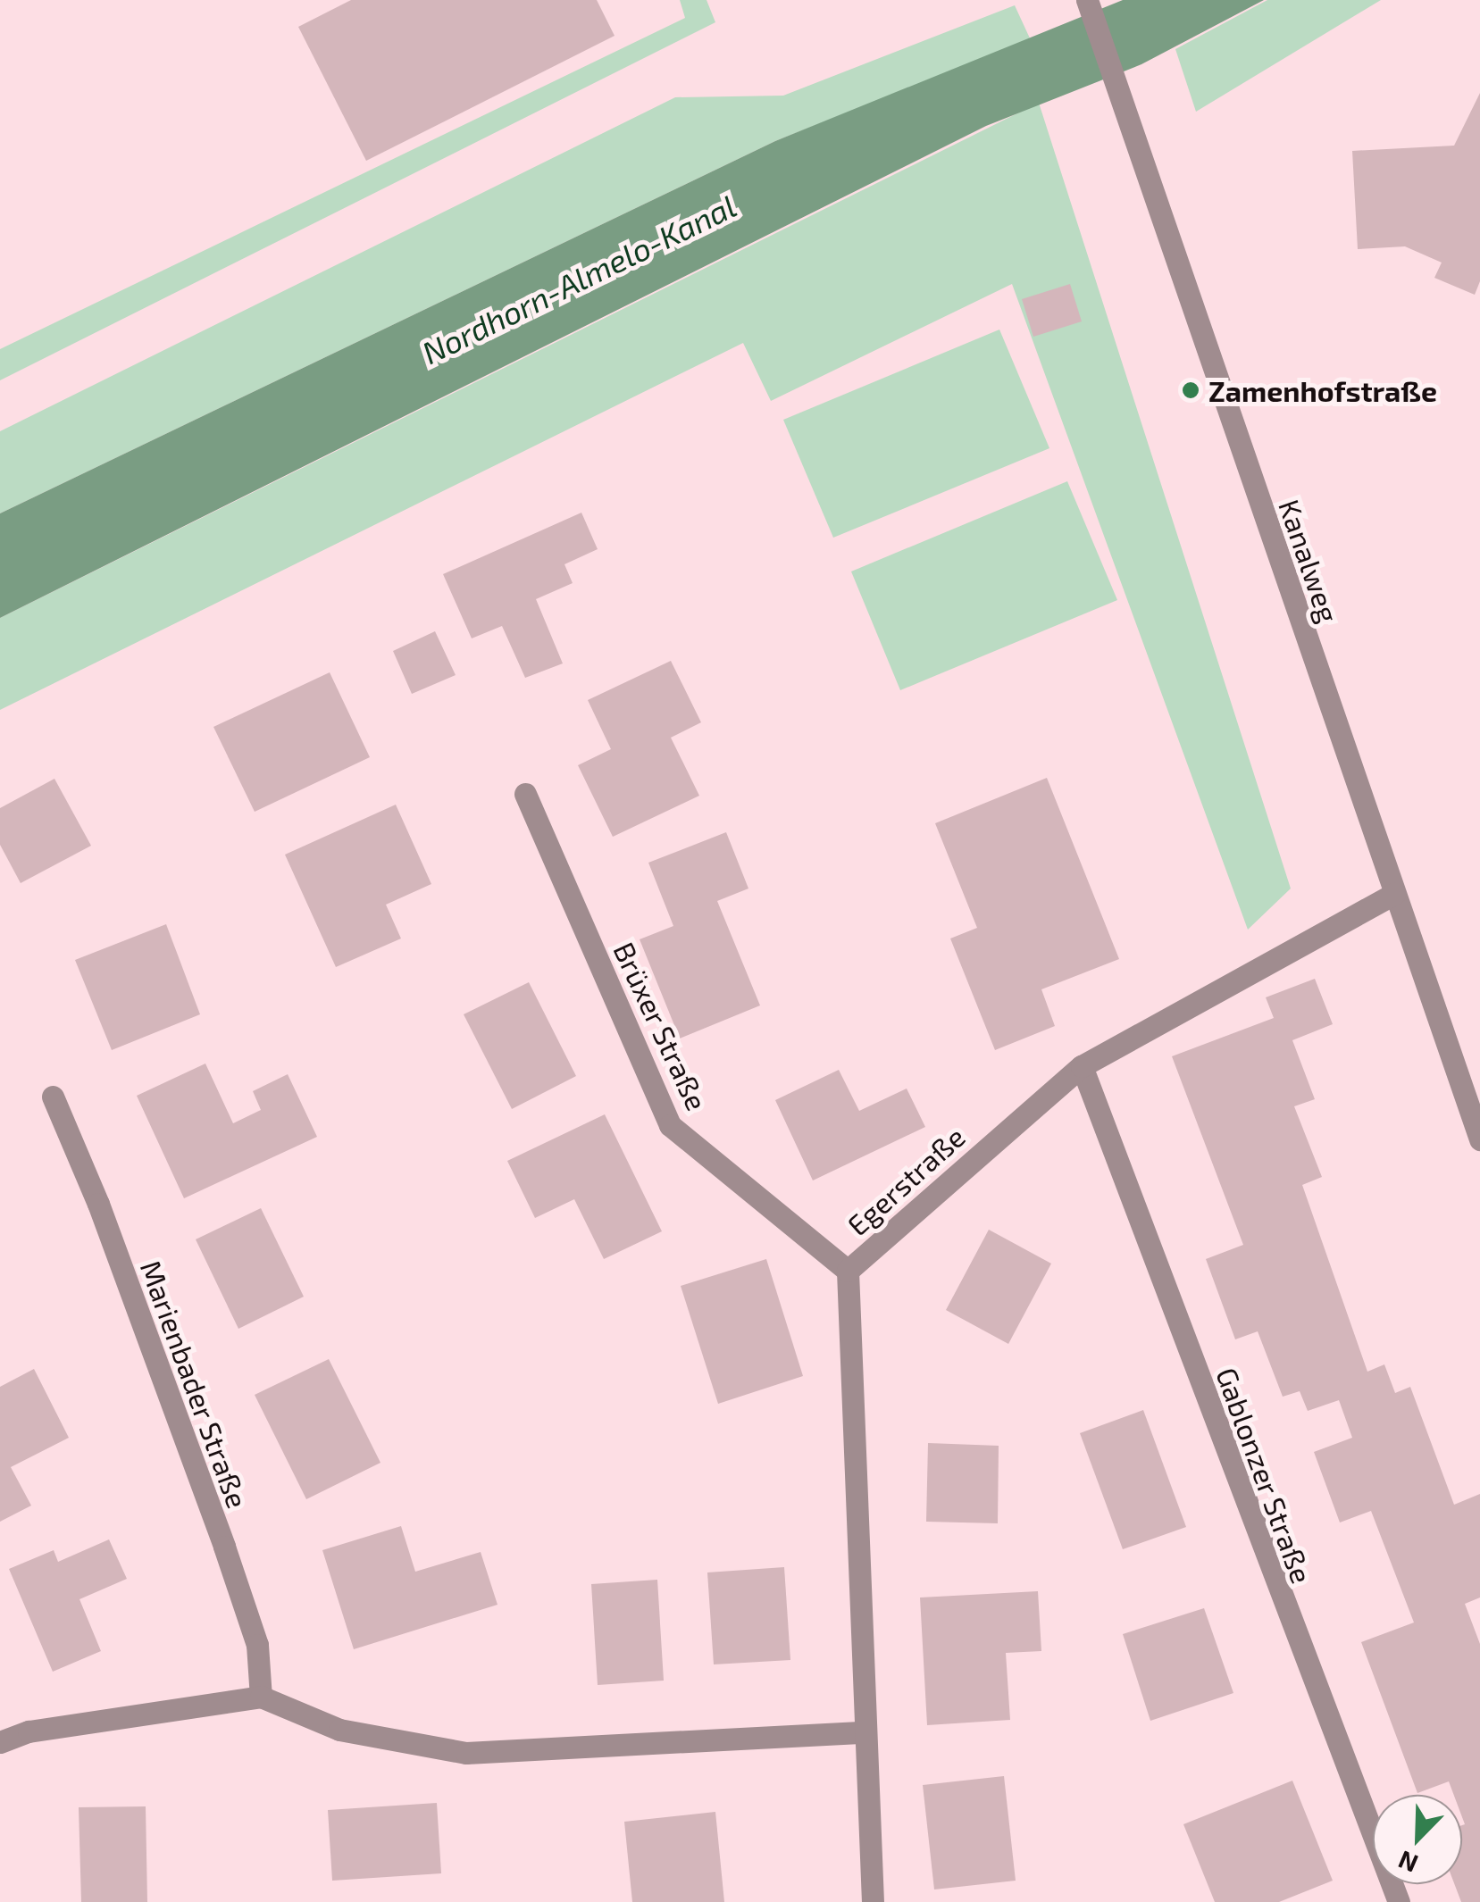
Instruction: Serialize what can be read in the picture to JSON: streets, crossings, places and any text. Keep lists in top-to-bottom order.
{
  "streets": {
    "street": [
      "Kanalweg",
      "Brüxer Straße",
      "Egerstraße",
      "Marienbader Straße",
      "Gablonzer Straße"
    ]
  },
  "crossings": [
    ["Kanalweg", "Egerstraße"],
    ["Brüxer Straße", "Egerstraße"],
    ["Egerstraße", "Gablonzer Straße"]
  ],
  "water": ["Nordhorn-Almelo-Kanal"],
  "places": ["Zamenhofstraße"],
  "north": "bottom left"
}
